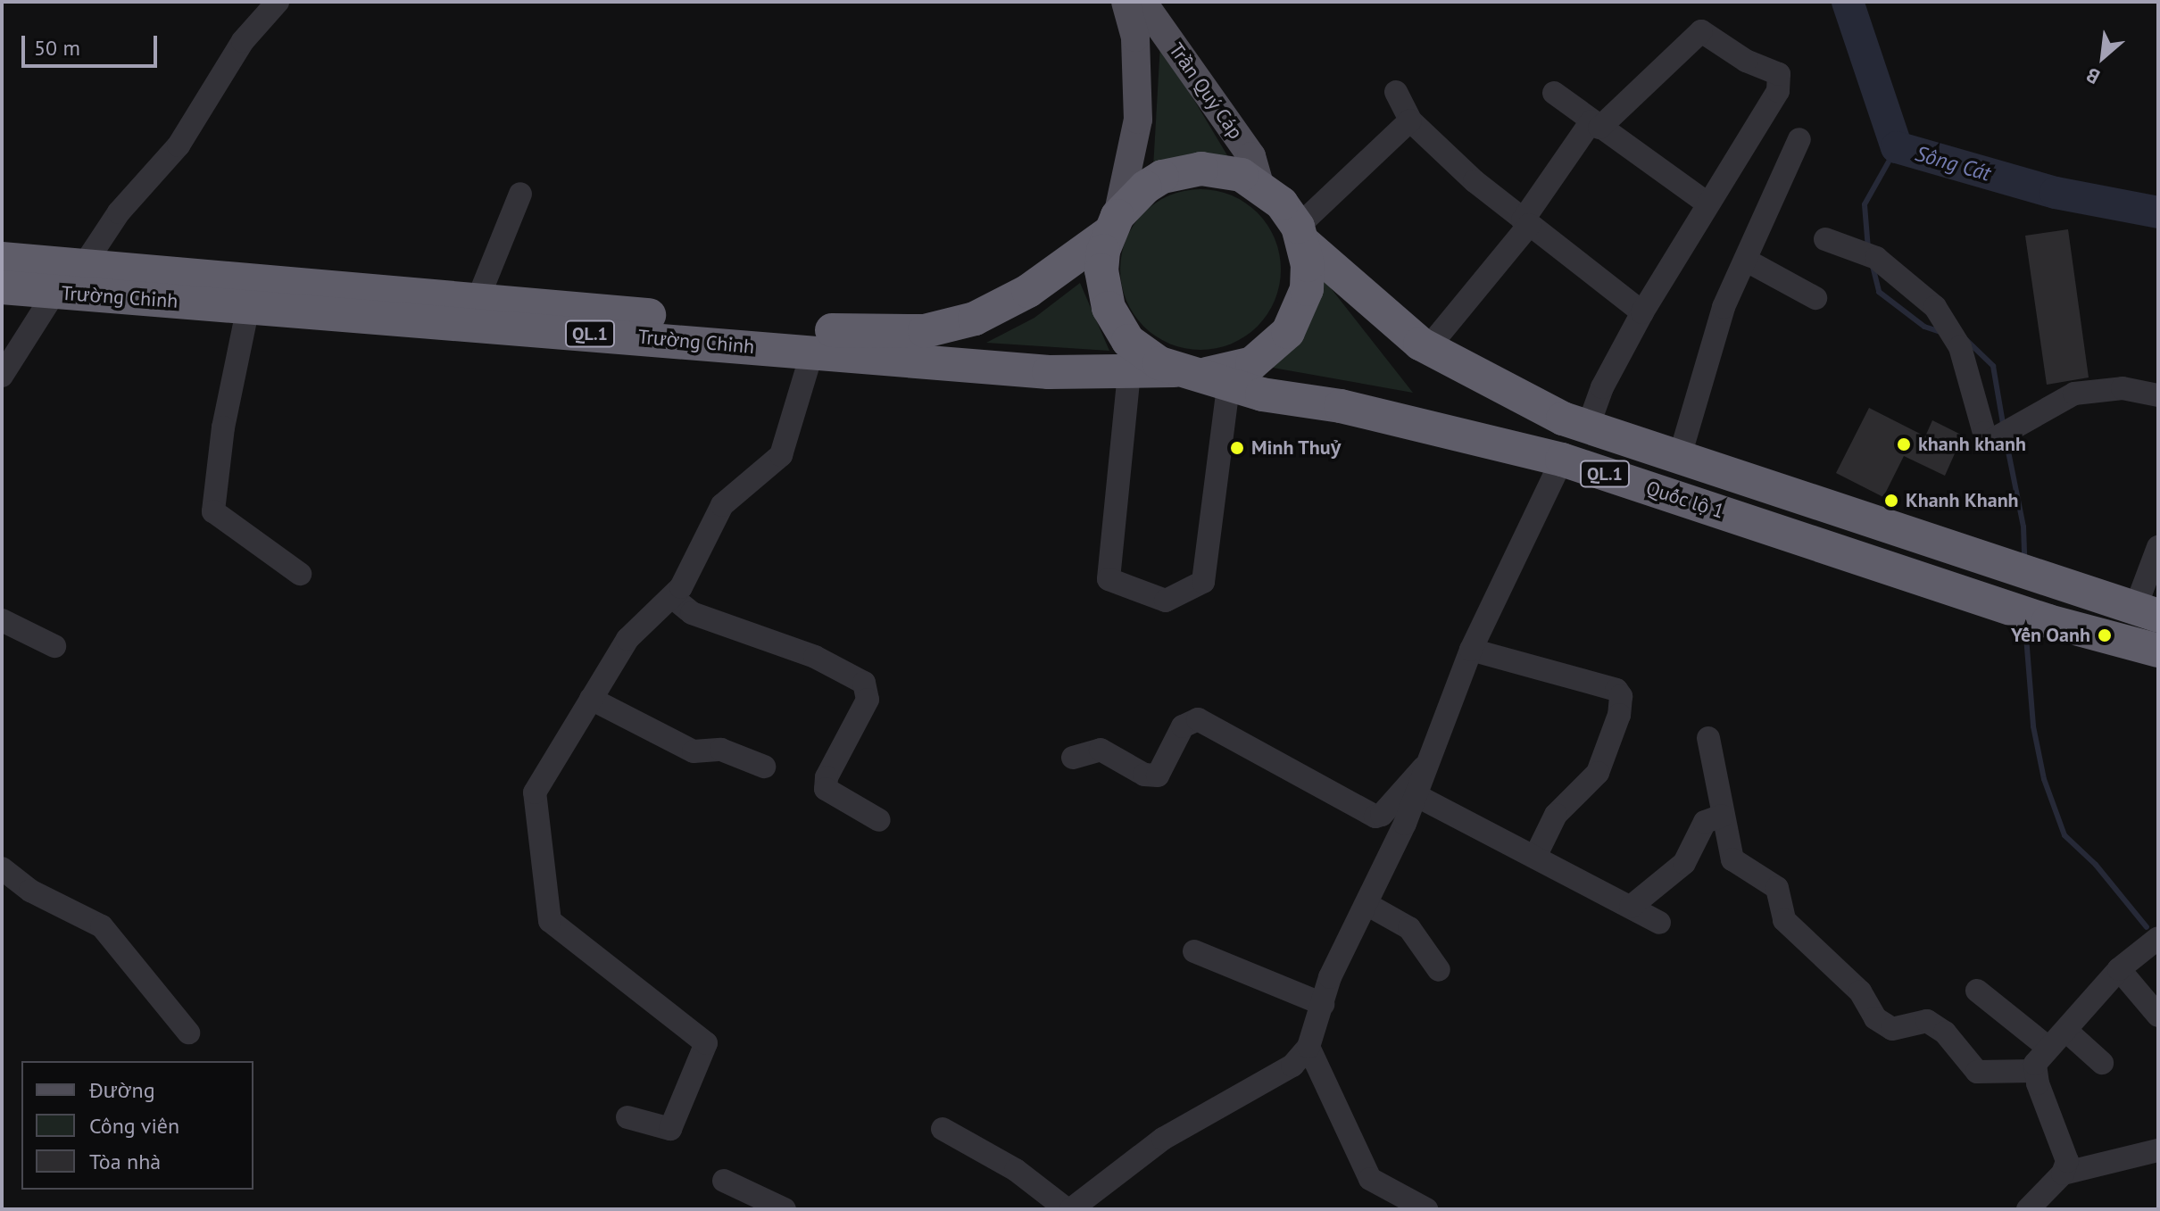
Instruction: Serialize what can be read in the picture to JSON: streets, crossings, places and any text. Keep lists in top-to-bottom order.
{
  "streets": {
    "highway": ["Trường Chinh", "QL.1", "Quốc lộ 1"],
    "main road": ["Trần Quý Cáp"]
  },
  "crossings": [
    ["Trần Quý Cáp", "Trường Chinh"],
    ["Trần Quý Cáp", "QL.1"],
    ["Trần Quý Cáp", "Quốc lộ 1"],
    ["Trường Chinh", "QL.1"],
    ["Trường Chinh", "Quốc lộ 1"],
    ["QL.1", "Quốc lộ 1"]
  ],
  "water": ["Sông Cát"],
  "places": [
    "khanh khanh",
    "Minh Thuỷ",
    "Khanh Khanh",
    "Yến Oanh"
  ],
  "legend": ["Đường", "Công viên", "Tòa nhà"],
  "scale_bar": "50 m",
  "north": "bottom left"
}
